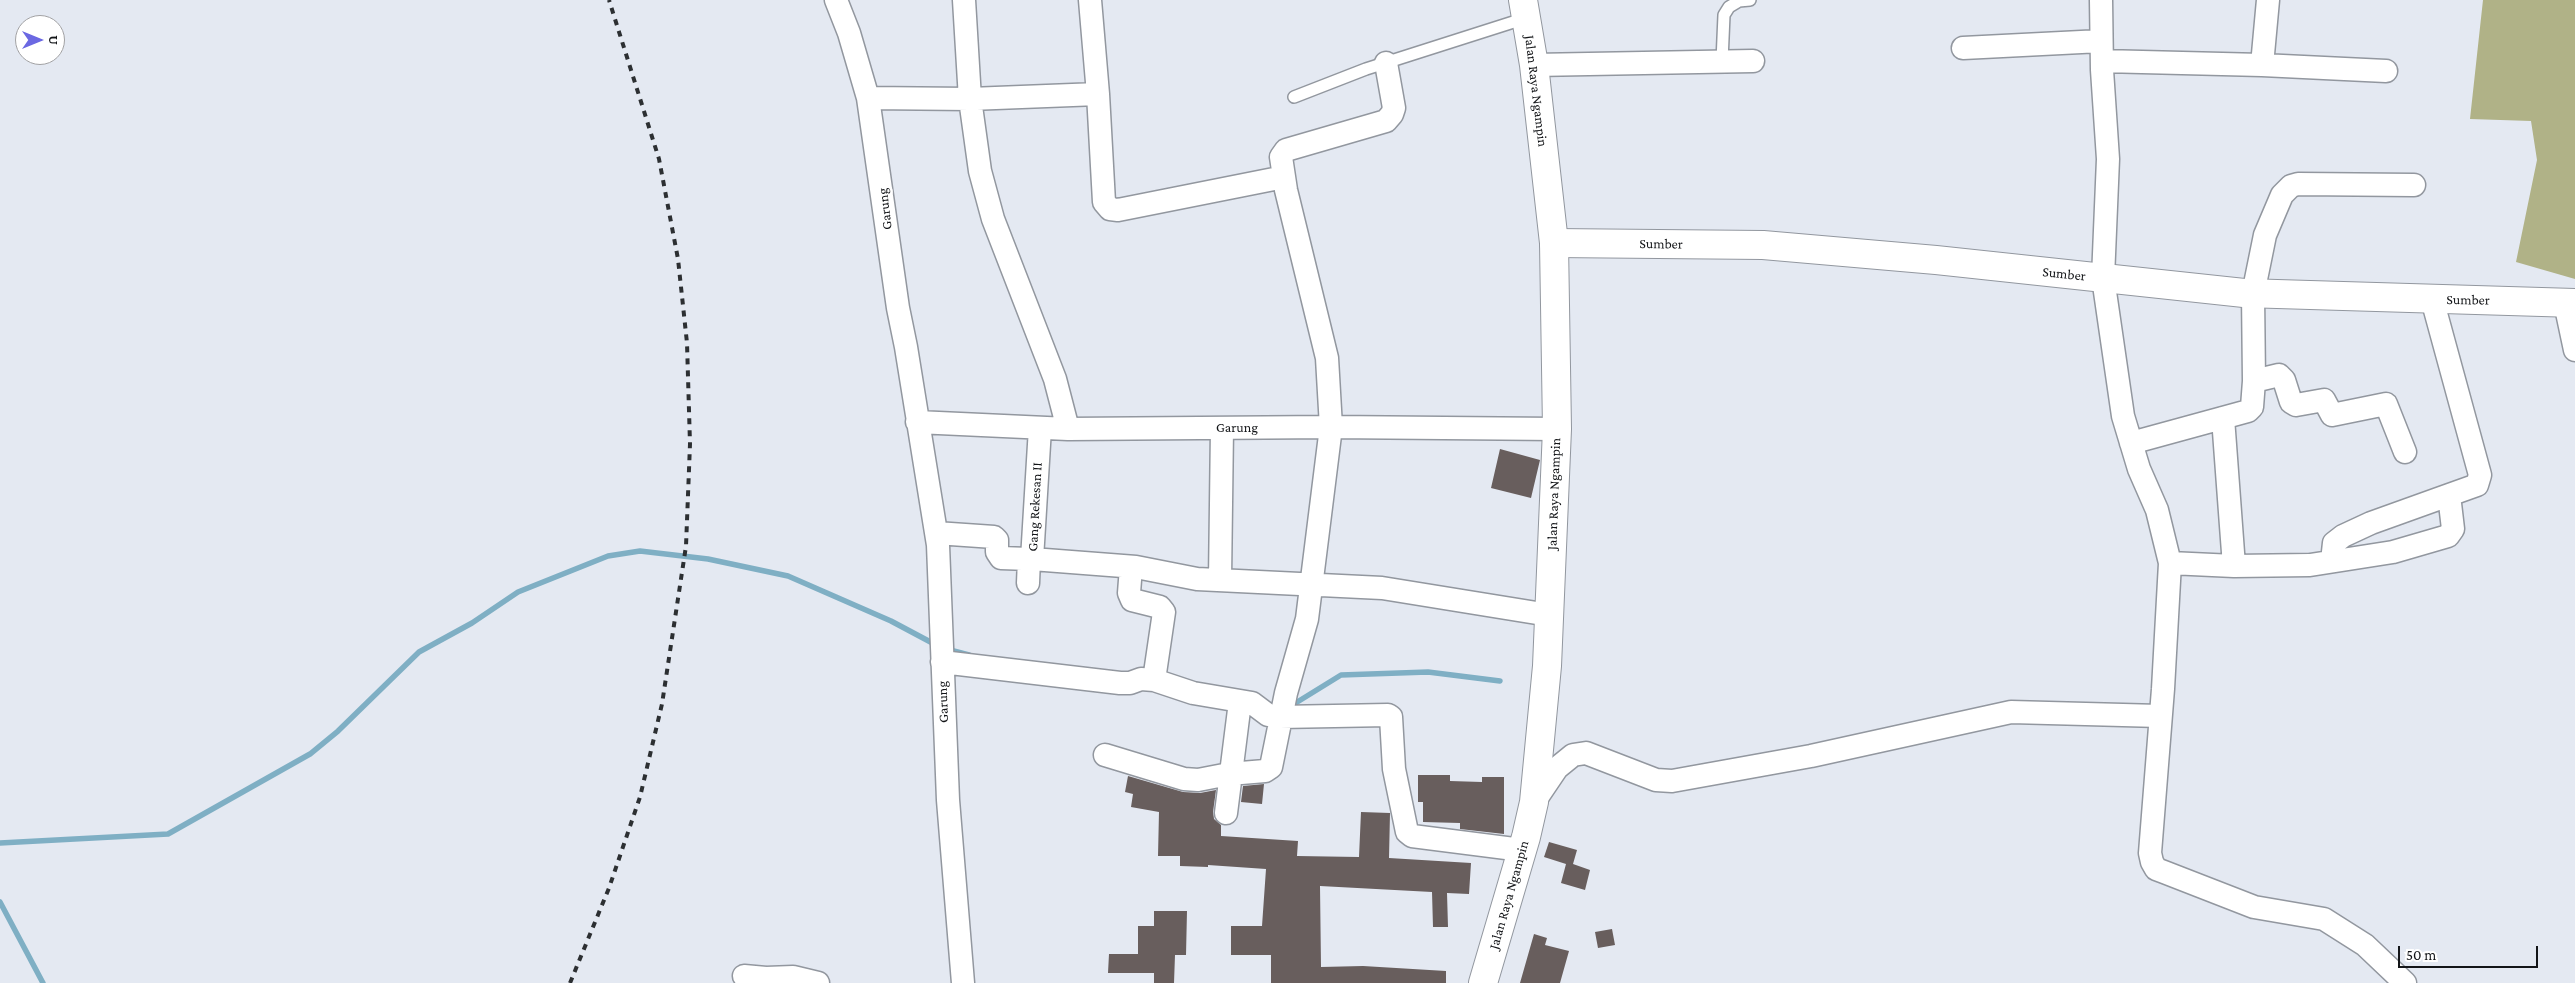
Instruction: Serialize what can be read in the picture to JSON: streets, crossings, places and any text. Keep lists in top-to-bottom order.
{
  "streets": {
    "street": [
      "Jalan Raya Ngampin",
      "Garung",
      "Sumber",
      "Gang Rekesan II"
    ]
  },
  "crossings": [
    ["Jalan Raya Ngampin", "Garung"],
    ["Jalan Raya Ngampin", "Sumber"],
    ["Garung", "Gang Rekesan II"]
  ],
  "scale_bar": "50 m",
  "north": "right"
}
